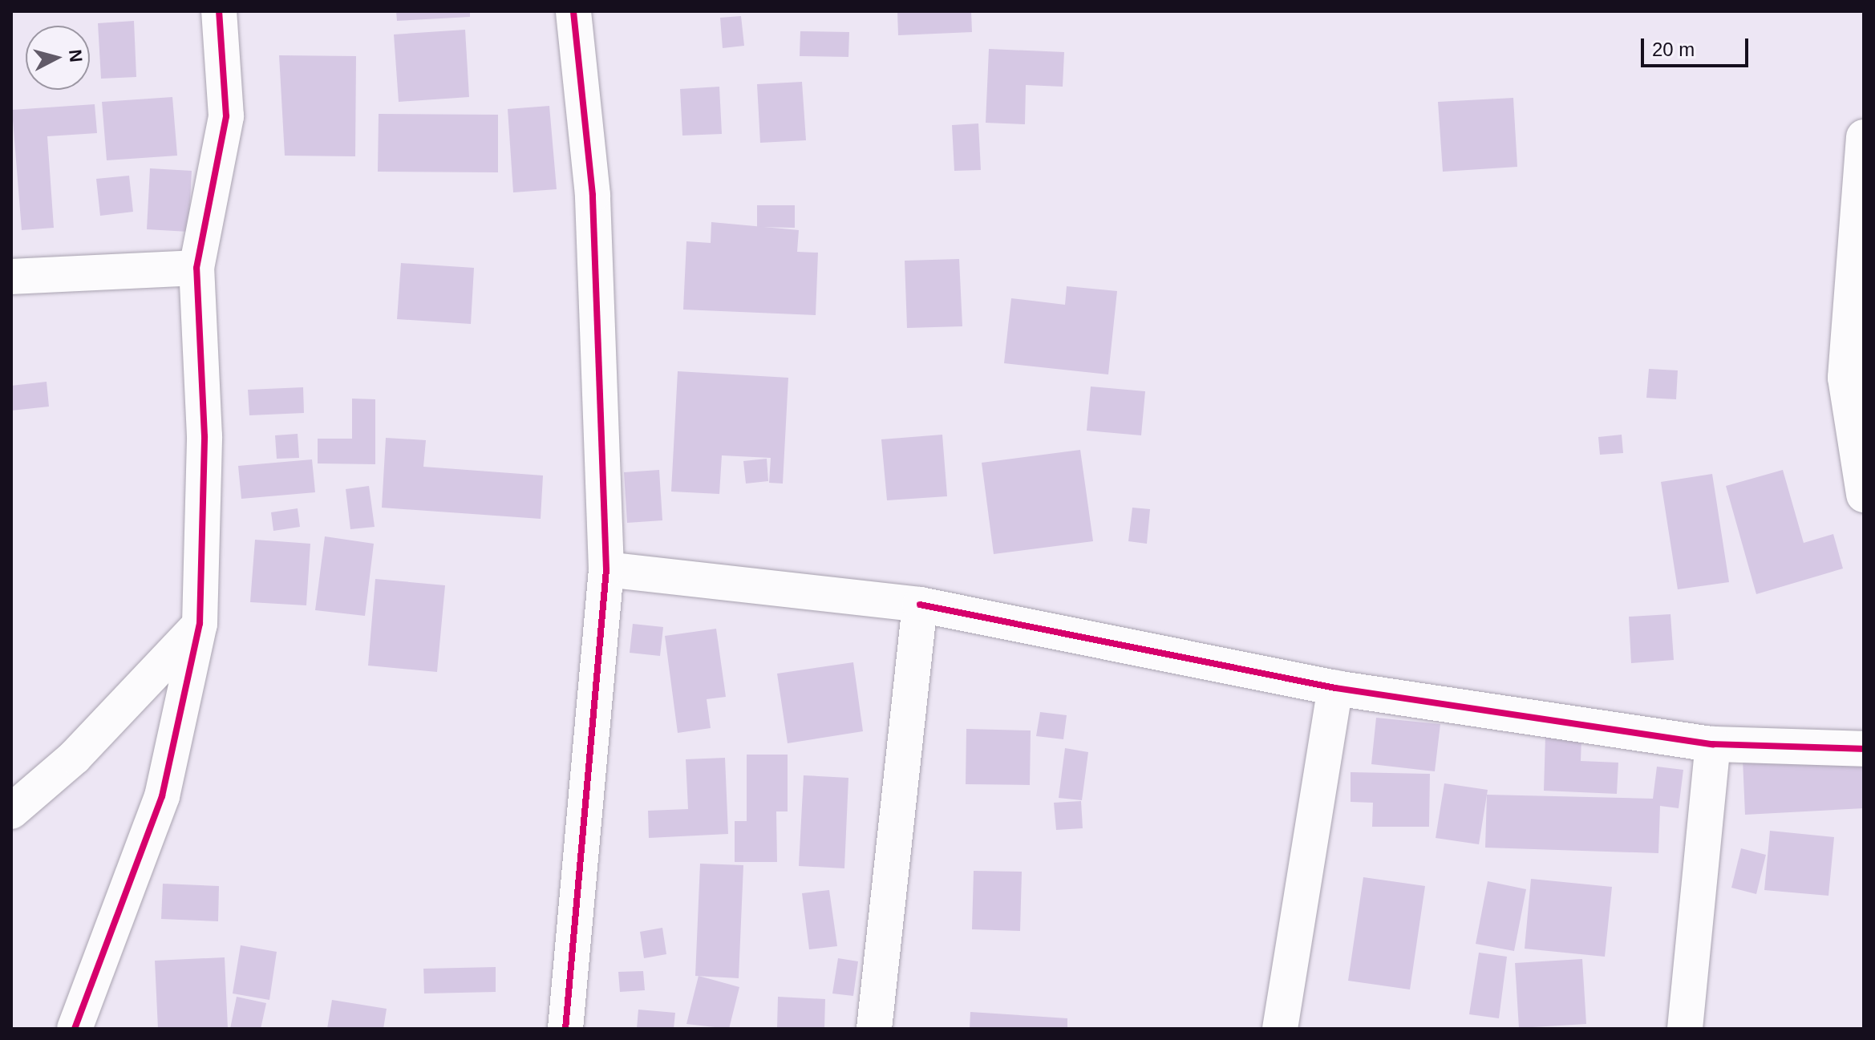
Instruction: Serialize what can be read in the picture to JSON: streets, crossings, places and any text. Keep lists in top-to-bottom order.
{
  "scale_bar": "20 m",
  "north": "right"
}
